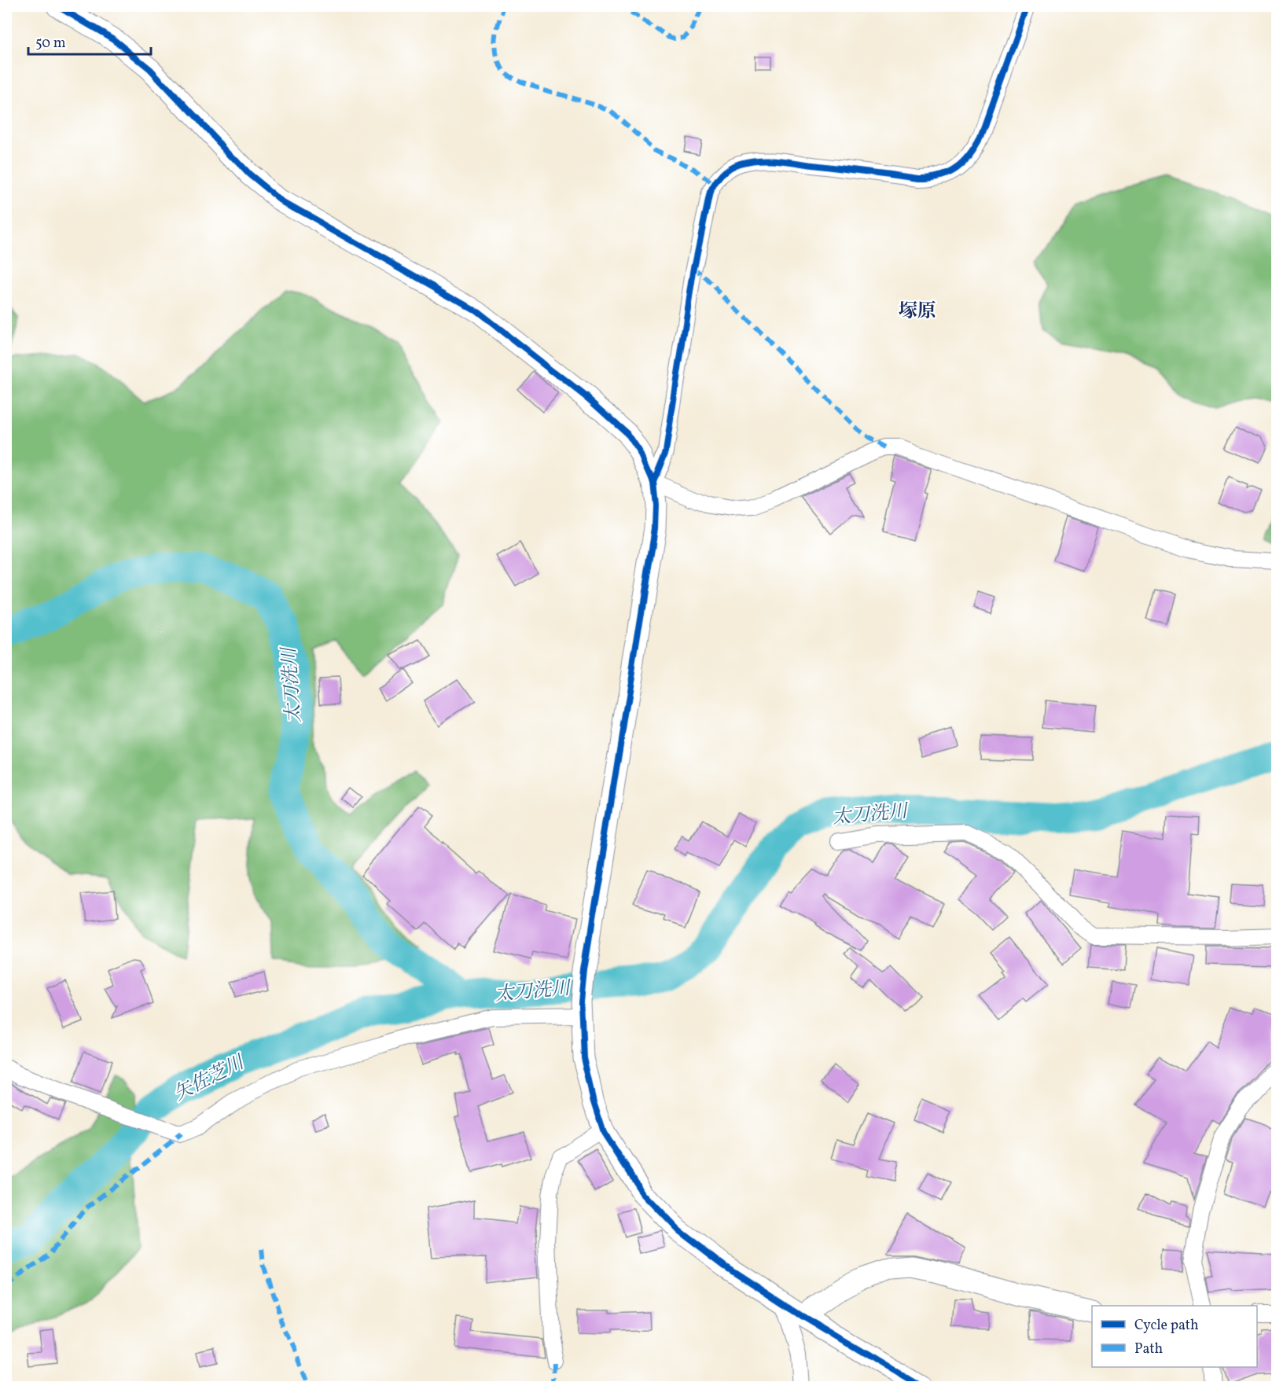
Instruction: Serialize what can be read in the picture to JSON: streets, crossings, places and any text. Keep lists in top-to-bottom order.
{
  "districts": ["塚原"],
  "water": ["太刀洗川", "矢佐芝川"],
  "legend": ["Cycle path", "Path"],
  "scale_bar": "50 m"
}
